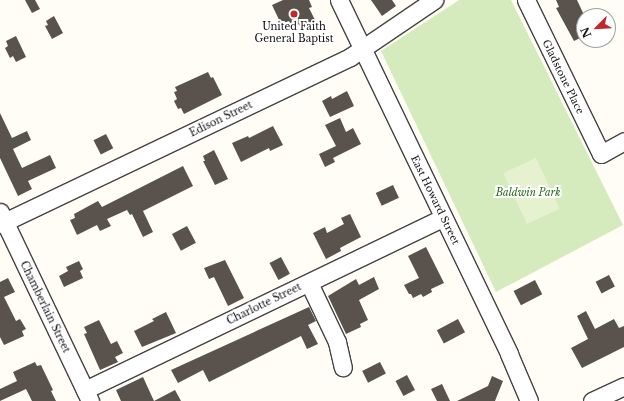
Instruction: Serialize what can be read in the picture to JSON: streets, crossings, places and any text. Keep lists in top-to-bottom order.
{
  "streets": {
    "street": [
      "Gladstone Place",
      "Edison Street",
      "East Howard Street",
      "Charlotte Street",
      "Chamberlain Street"
    ]
  },
  "crossings": [
    ["Edison Street", "East Howard Street"],
    ["Edison Street", "Chamberlain Street"],
    ["East Howard Street", "Charlotte Street"],
    ["Charlotte Street", "Chamberlain Street"]
  ],
  "parks": ["Baldwin Park"],
  "places": ["United Faith General Baptist"],
  "north": "bottom left"
}
